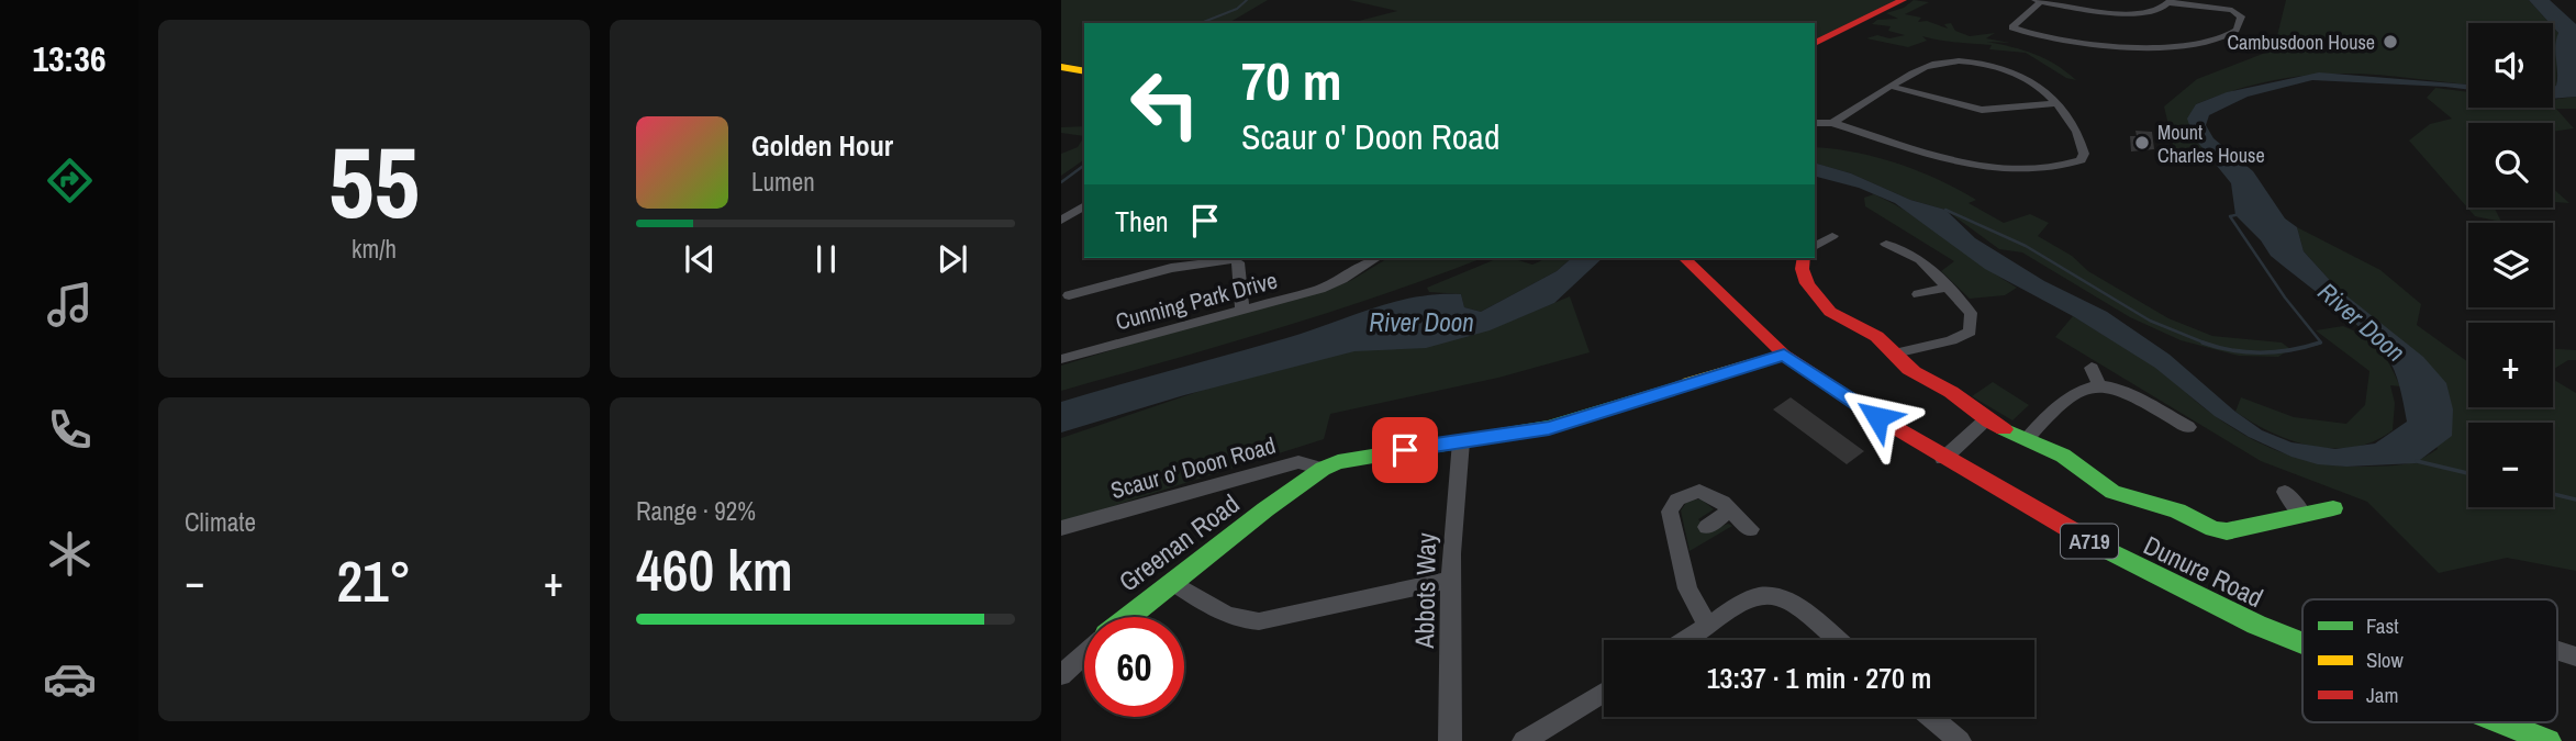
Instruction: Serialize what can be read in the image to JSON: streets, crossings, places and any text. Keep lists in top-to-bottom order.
{
  "streets": {
    "street": [
      "Cunning Park Drive",
      "Scaur o' Doon Road",
      "A719",
      "Greenan Road",
      "Dunure Road",
      "Abbots Way"
    ]
  },
  "crossings": [
    ["Scaur o' Doon Road", "Greenan Road"],
    ["Scaur o' Doon Road", "Dunure Road"],
    ["Scaur o' Doon Road", "Abbots Way"]
  ],
  "water": ["River Doon"],
  "places": ["Cambusdoon House", "Mount Charles House"],
  "legend": ["Fast", "Slow", "Jam"],
  "page": {
    "tabs": "13:36",
    "tile": [
      ["55", "km/h"],
      "Climate",
      ["Range · 92%", "460 km"]
    ],
    "map_buttons": ["+", "−"],
    "turn": ["70 m", "Scaur o' Doon Road"],
    "song": ["Golden Hour", "Lumen"],
    "then": "Then",
    "heat": ["−", "21°", "+"],
    "limit": "60",
    "trip": "13:37 · 1 min · 270 m"
  }
}
